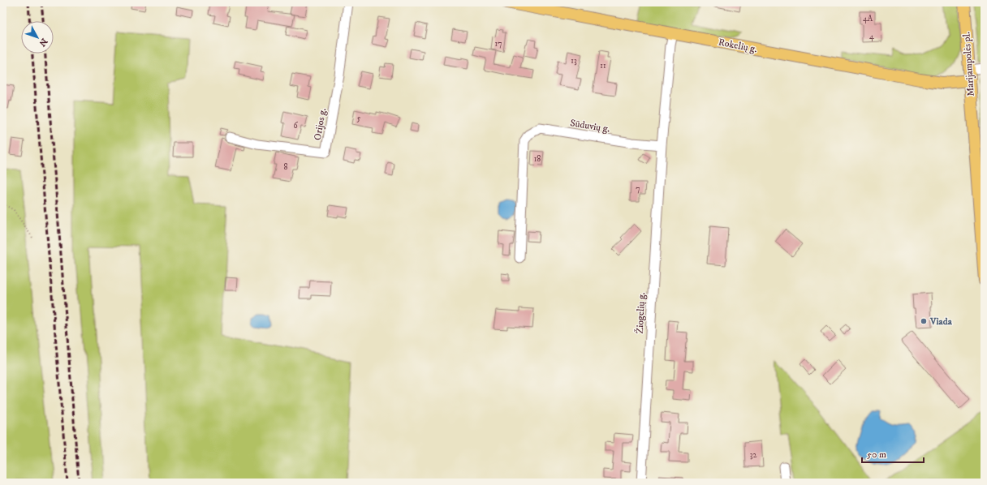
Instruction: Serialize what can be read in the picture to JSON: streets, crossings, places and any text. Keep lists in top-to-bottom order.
{
  "streets": {
    "main road": ["Rokelių g.", "Marijampolės pl."],
    "street": ["Orijos g.", "Sūduvių g.", "Žiogelių g."]
  },
  "crossings": [
    ["Rokelių g.", "Marijampolės pl."],
    ["Sūduvių g.", "Žiogelių g."]
  ],
  "places": ["Viada"],
  "house_numbers": [
    "4A",
    "4",
    "17",
    "13",
    "11",
    "5",
    "6",
    "18",
    "8",
    "7",
    "32"
  ],
  "scale_bar": "50 m",
  "north": "bottom right"
}
